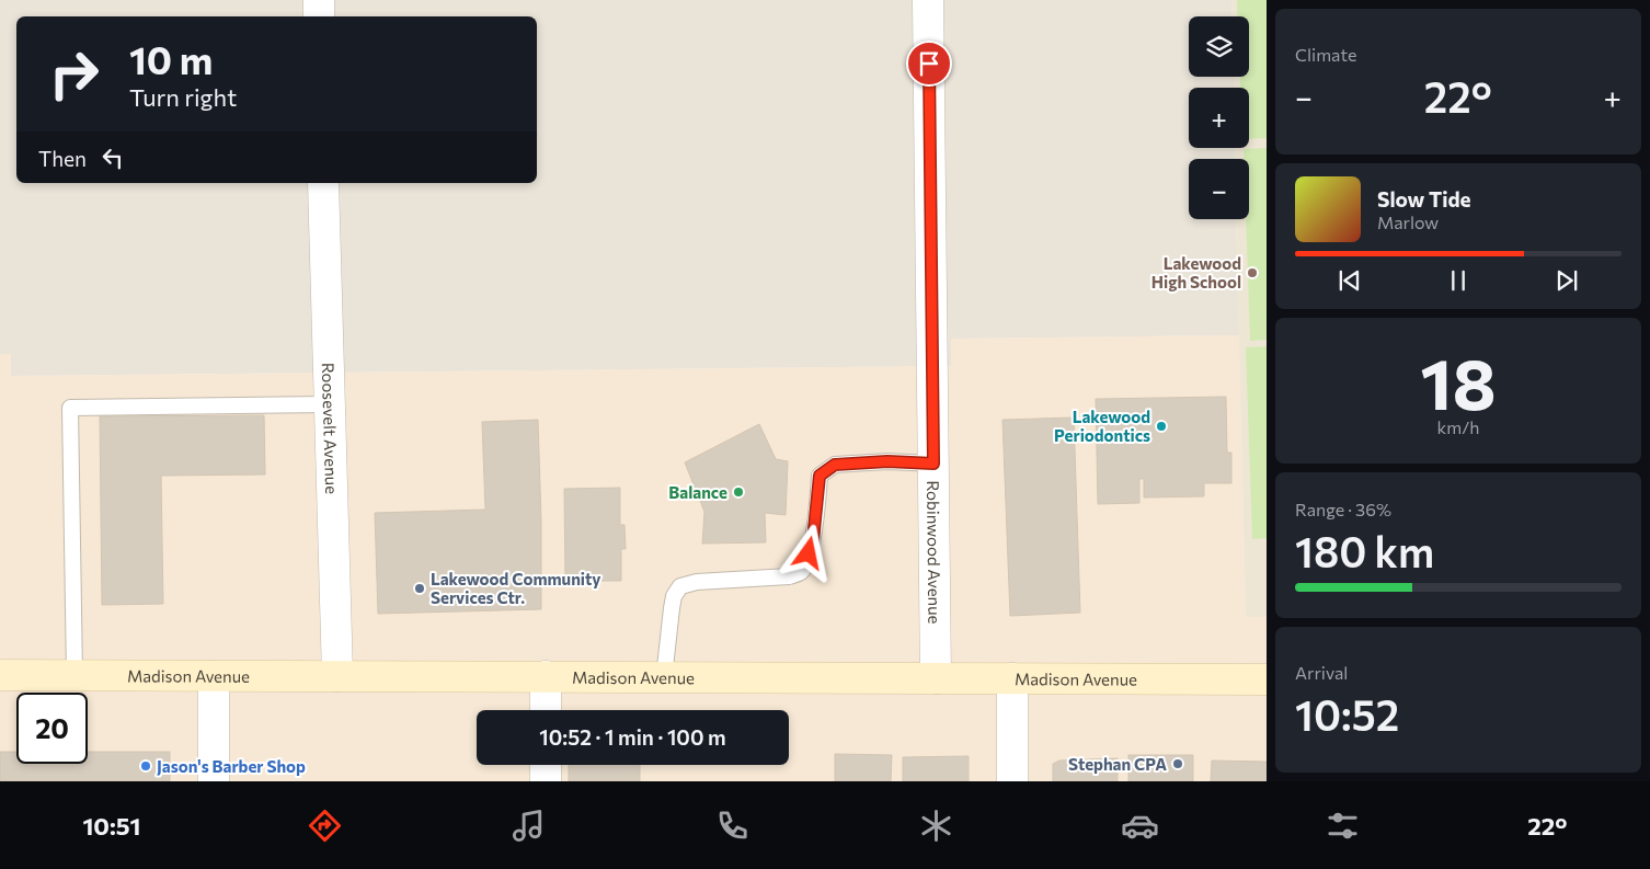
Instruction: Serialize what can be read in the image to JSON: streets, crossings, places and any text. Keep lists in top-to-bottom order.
{
  "streets": {
    "main road": ["Madison Avenue"],
    "street": ["Roosevelt Avenue", "Robinwood Avenue"]
  },
  "crossings": [
    ["Roosevelt Avenue", "Madison Avenue"],
    ["Robinwood Avenue", "Madison Avenue"]
  ],
  "places": [
    "Lakewood High School",
    "Lakewood Periodontics",
    "Balance",
    "Lakewood Community Services Ctr.",
    "Stephan CPA",
    "Jason's Barber Shop"
  ],
  "page": {
    "tile": [
      "Climate",
      ["18", "km/h"],
      ["Range · 36%", "180 km"],
      ["Arrival", "10:52"]
    ],
    "map_buttons": ["+", "−"],
    "turn": ["10 m", "Turn right"],
    "heat": ["−", "22°", "+"],
    "then": "Then",
    "song": ["Slow Tide", "Marlow"],
    "limit": "20",
    "trip": "10:52 · 1 min · 100 m",
    "tabs": ["10:51", "22°"]
  }
}
